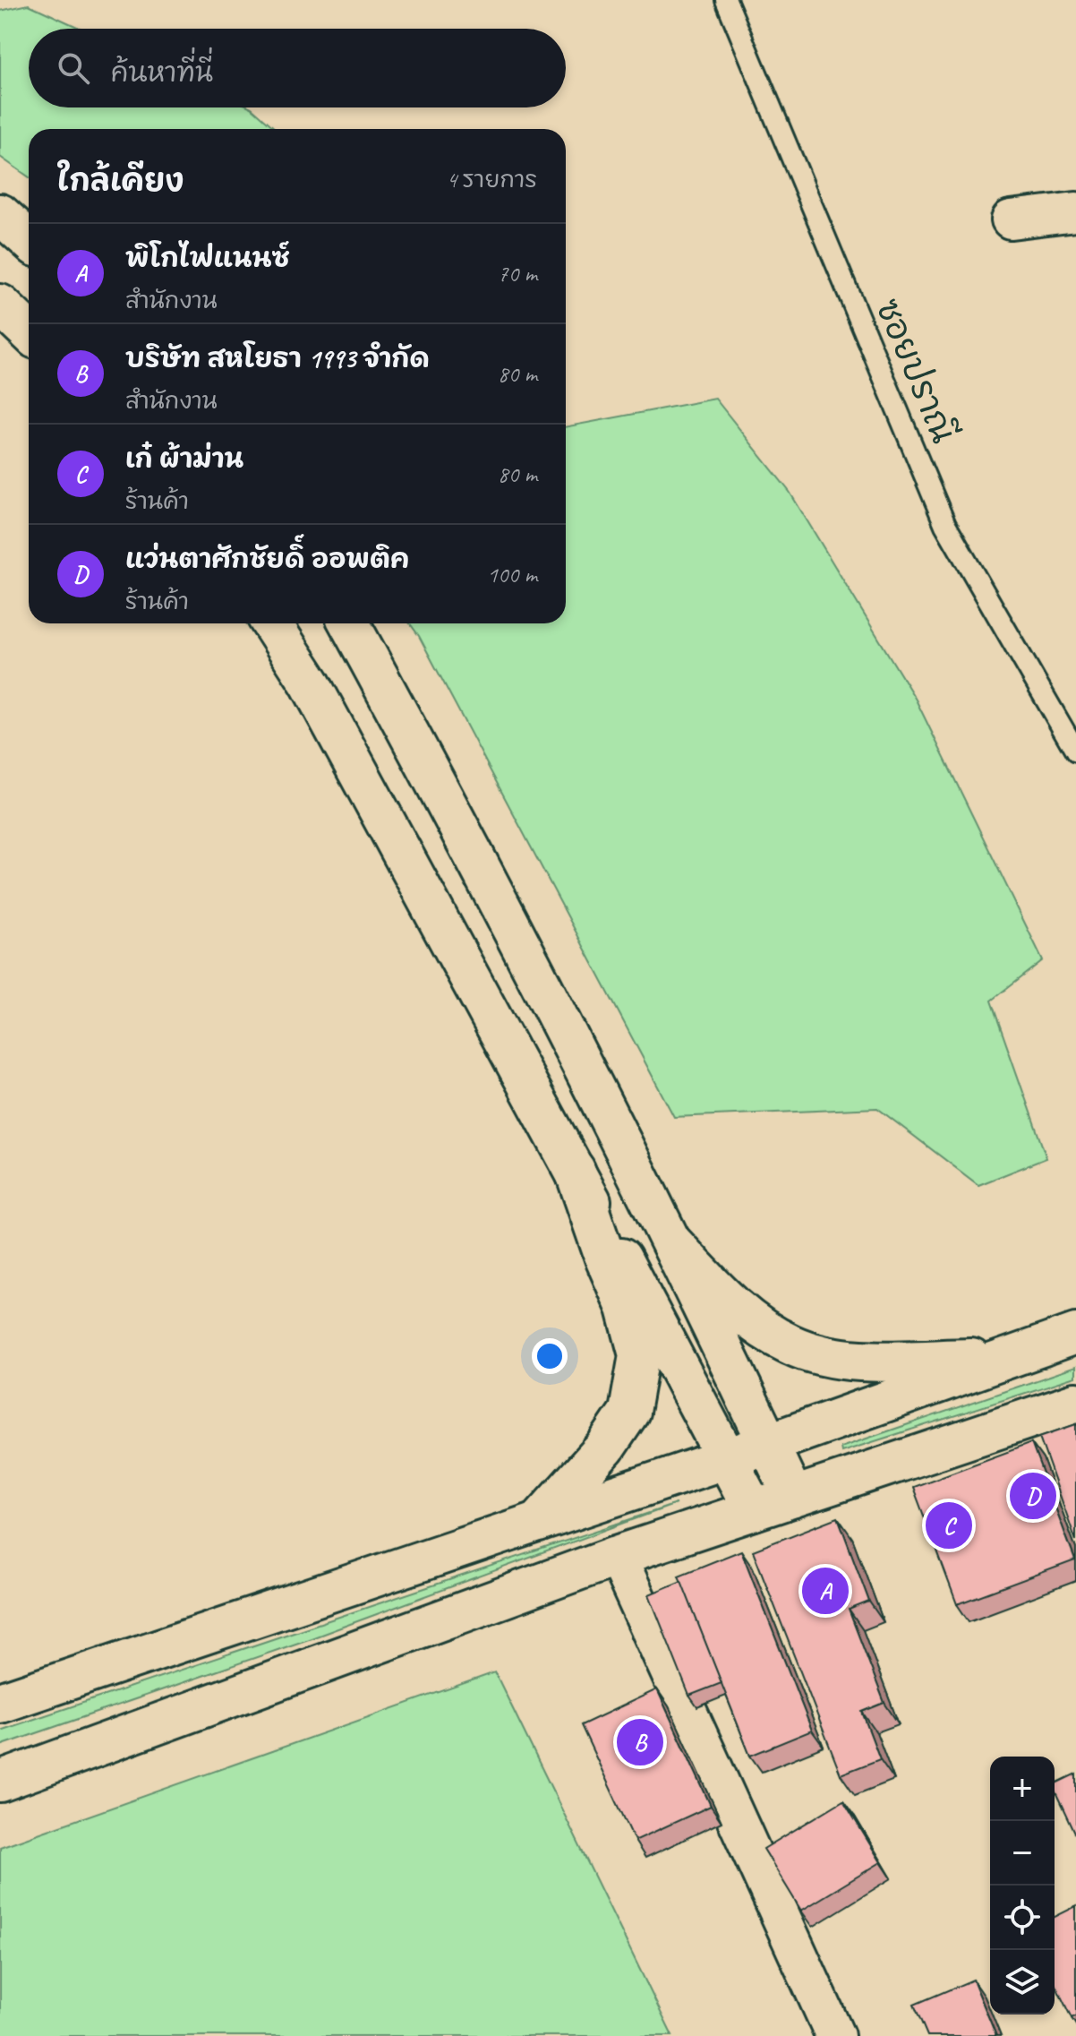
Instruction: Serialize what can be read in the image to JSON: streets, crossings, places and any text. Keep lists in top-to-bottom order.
{
  "streets": {
    "lane": ["ซอยปราณี"]
  },
  "page": {
    "search": "ค้นหาที่นี่",
    "heading": ["ใกล้เคียง", "4 รายการ"],
    "list": [
      {
        "mark": "A",
        "name": "พิโกไฟแนนซ์",
        "note": "สำนักงาน",
        "value": "70 m"
      },
      {
        "mark": "B",
        "name": "บริษัท สหโยธา 1993 จำกัด",
        "note": "สำนักงาน",
        "value": "80 m"
      },
      {
        "mark": "C",
        "name": "เก๋ ผ้าม่าน",
        "note": "ร้านค้า",
        "value": "80 m"
      },
      {
        "mark": "D",
        "name": "แว่นตาศักชัยดิ์ ออพติค",
        "note": "ร้านค้า",
        "value": "100 m"
      }
    ],
    "pins": [
      "D",
      "C",
      "A",
      "B"
    ],
    "map_buttons": ["+", "−"]
  }
}
